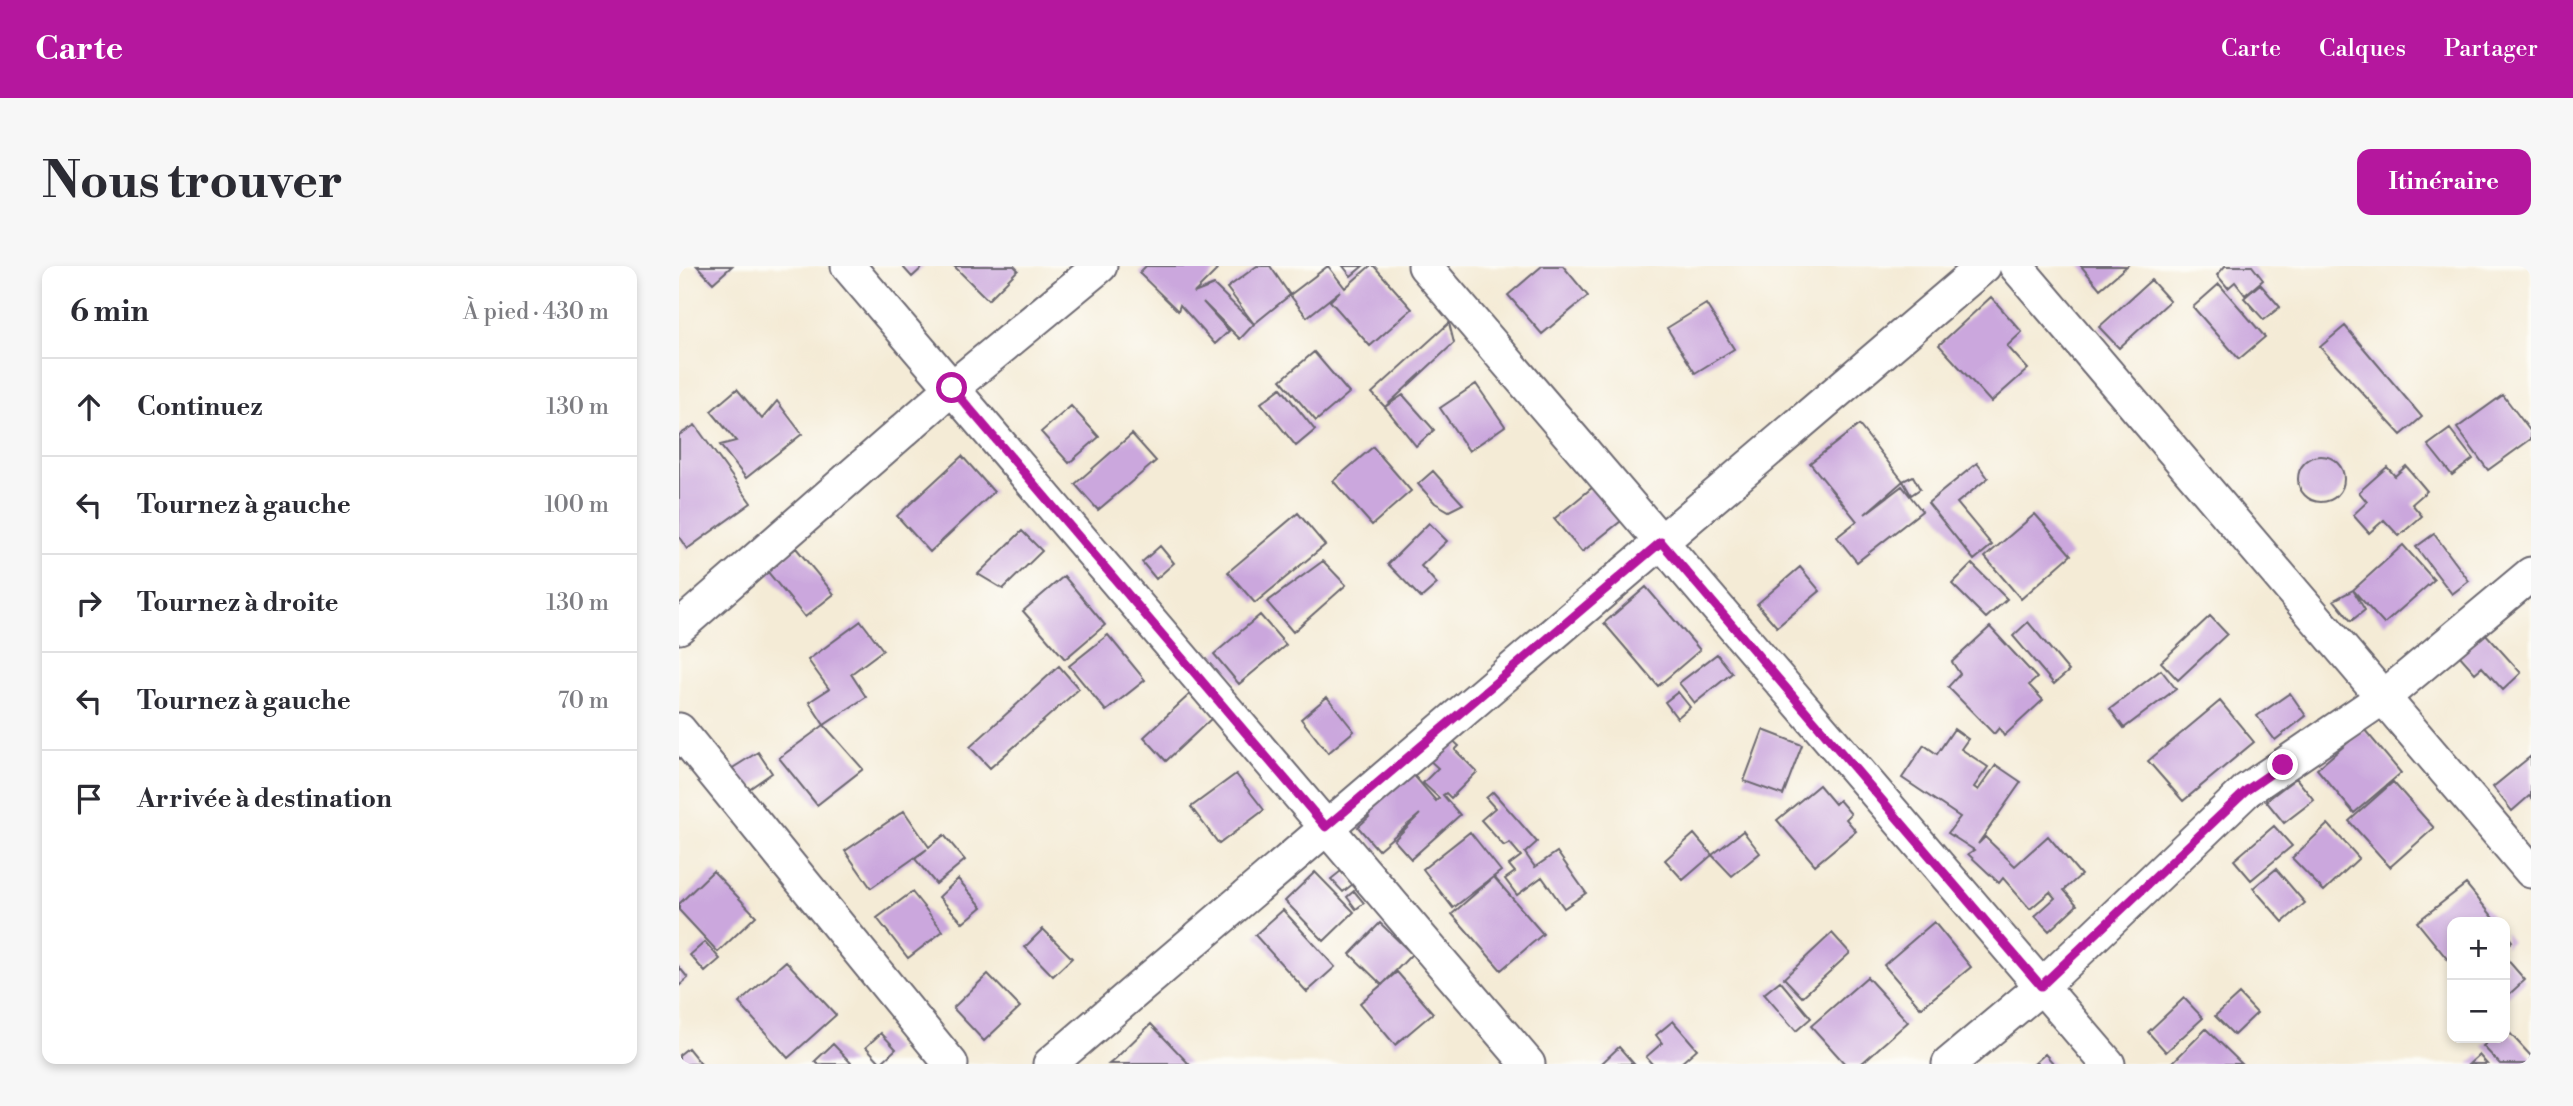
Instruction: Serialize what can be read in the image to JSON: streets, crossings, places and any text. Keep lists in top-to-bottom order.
{
  "page": {
    "header": "Carte",
    "nav": ["Carte", "Calques", "Partager"],
    "buttons": "Itinéraire",
    "title": "Nous trouver",
    "heading": ["6 min", "À pied · 430 m"],
    "list": [
      ["Continuez", "130 m"],
      ["Tournez à gauche", "100 m"],
      ["Tournez à droite", "130 m"],
      ["Tournez à gauche", "70 m"],
      "Arrivée à destination"
    ],
    "map_buttons": ["+", "−"]
  }
}
